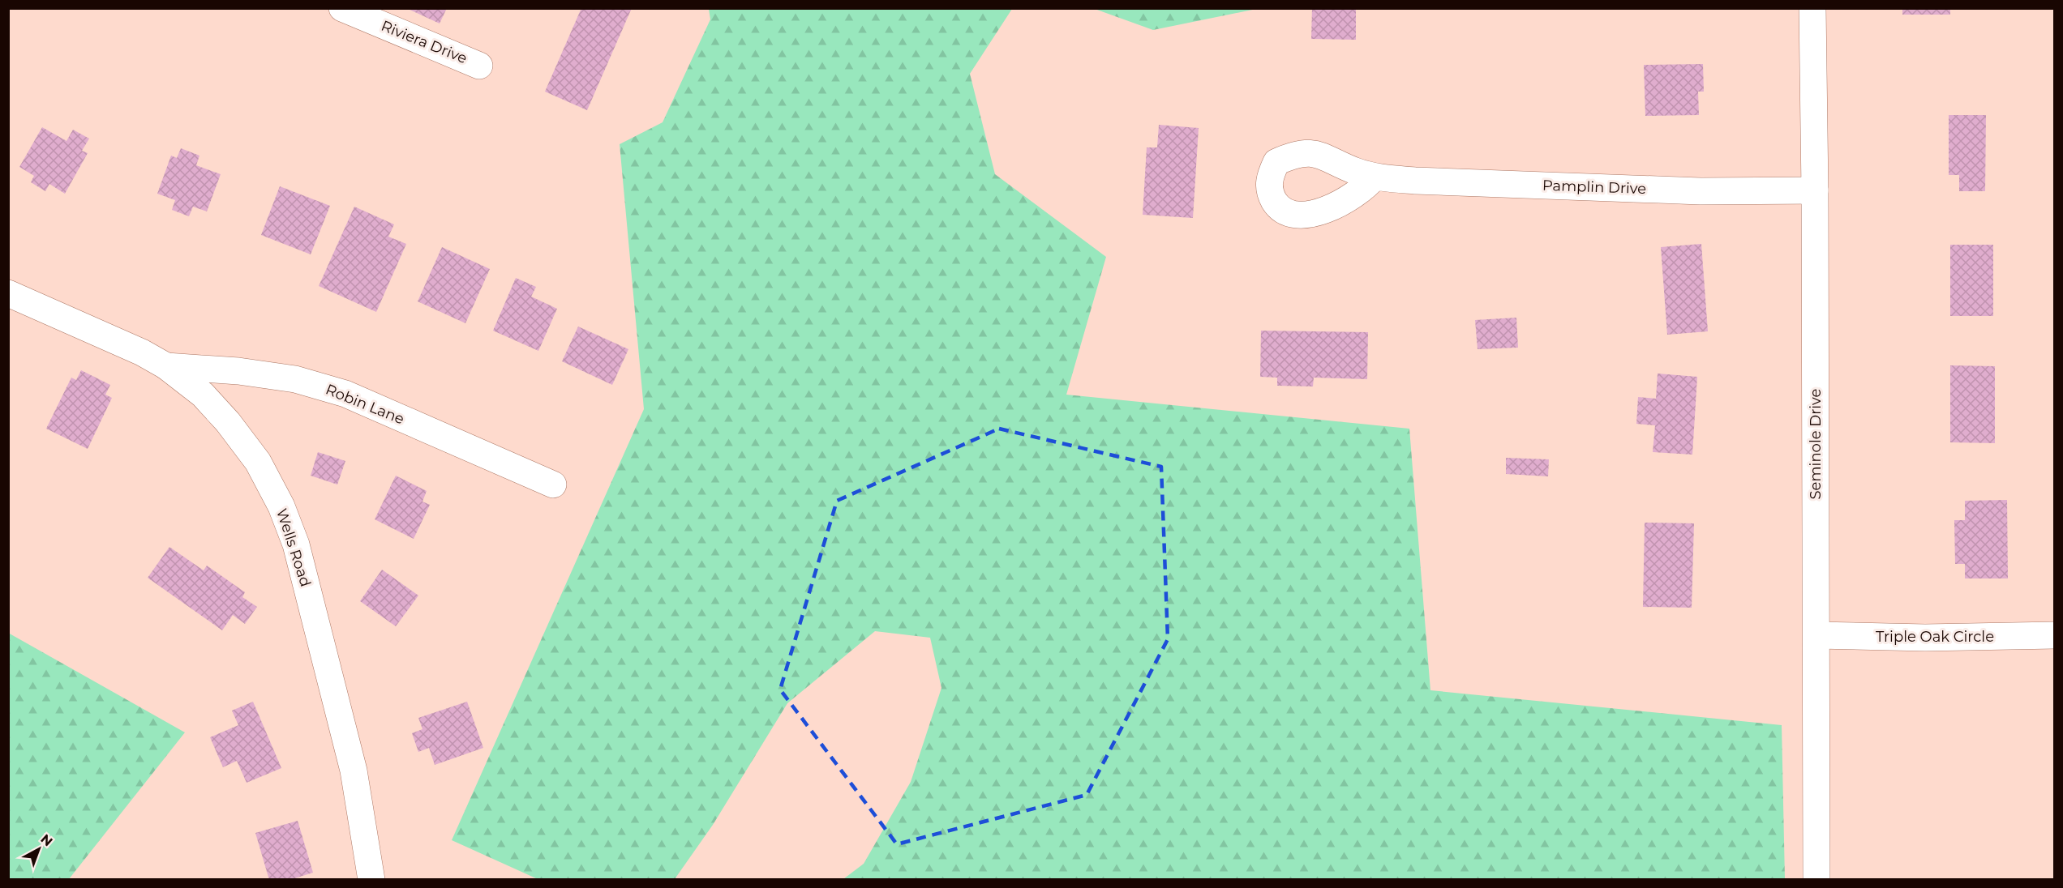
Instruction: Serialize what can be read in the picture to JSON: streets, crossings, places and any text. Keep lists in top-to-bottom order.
{
  "streets": {
    "street": [
      "Riviera Drive",
      "Pamplin Drive",
      "Robin Lane",
      "Seminole Drive",
      "Wells Road",
      "Triple Oak Circle"
    ]
  },
  "crossings": [
    ["Pamplin Drive", "Seminole Drive"],
    ["Robin Lane", "Wells Road"],
    ["Seminole Drive", "Triple Oak Circle"]
  ],
  "north": "top right"
}
